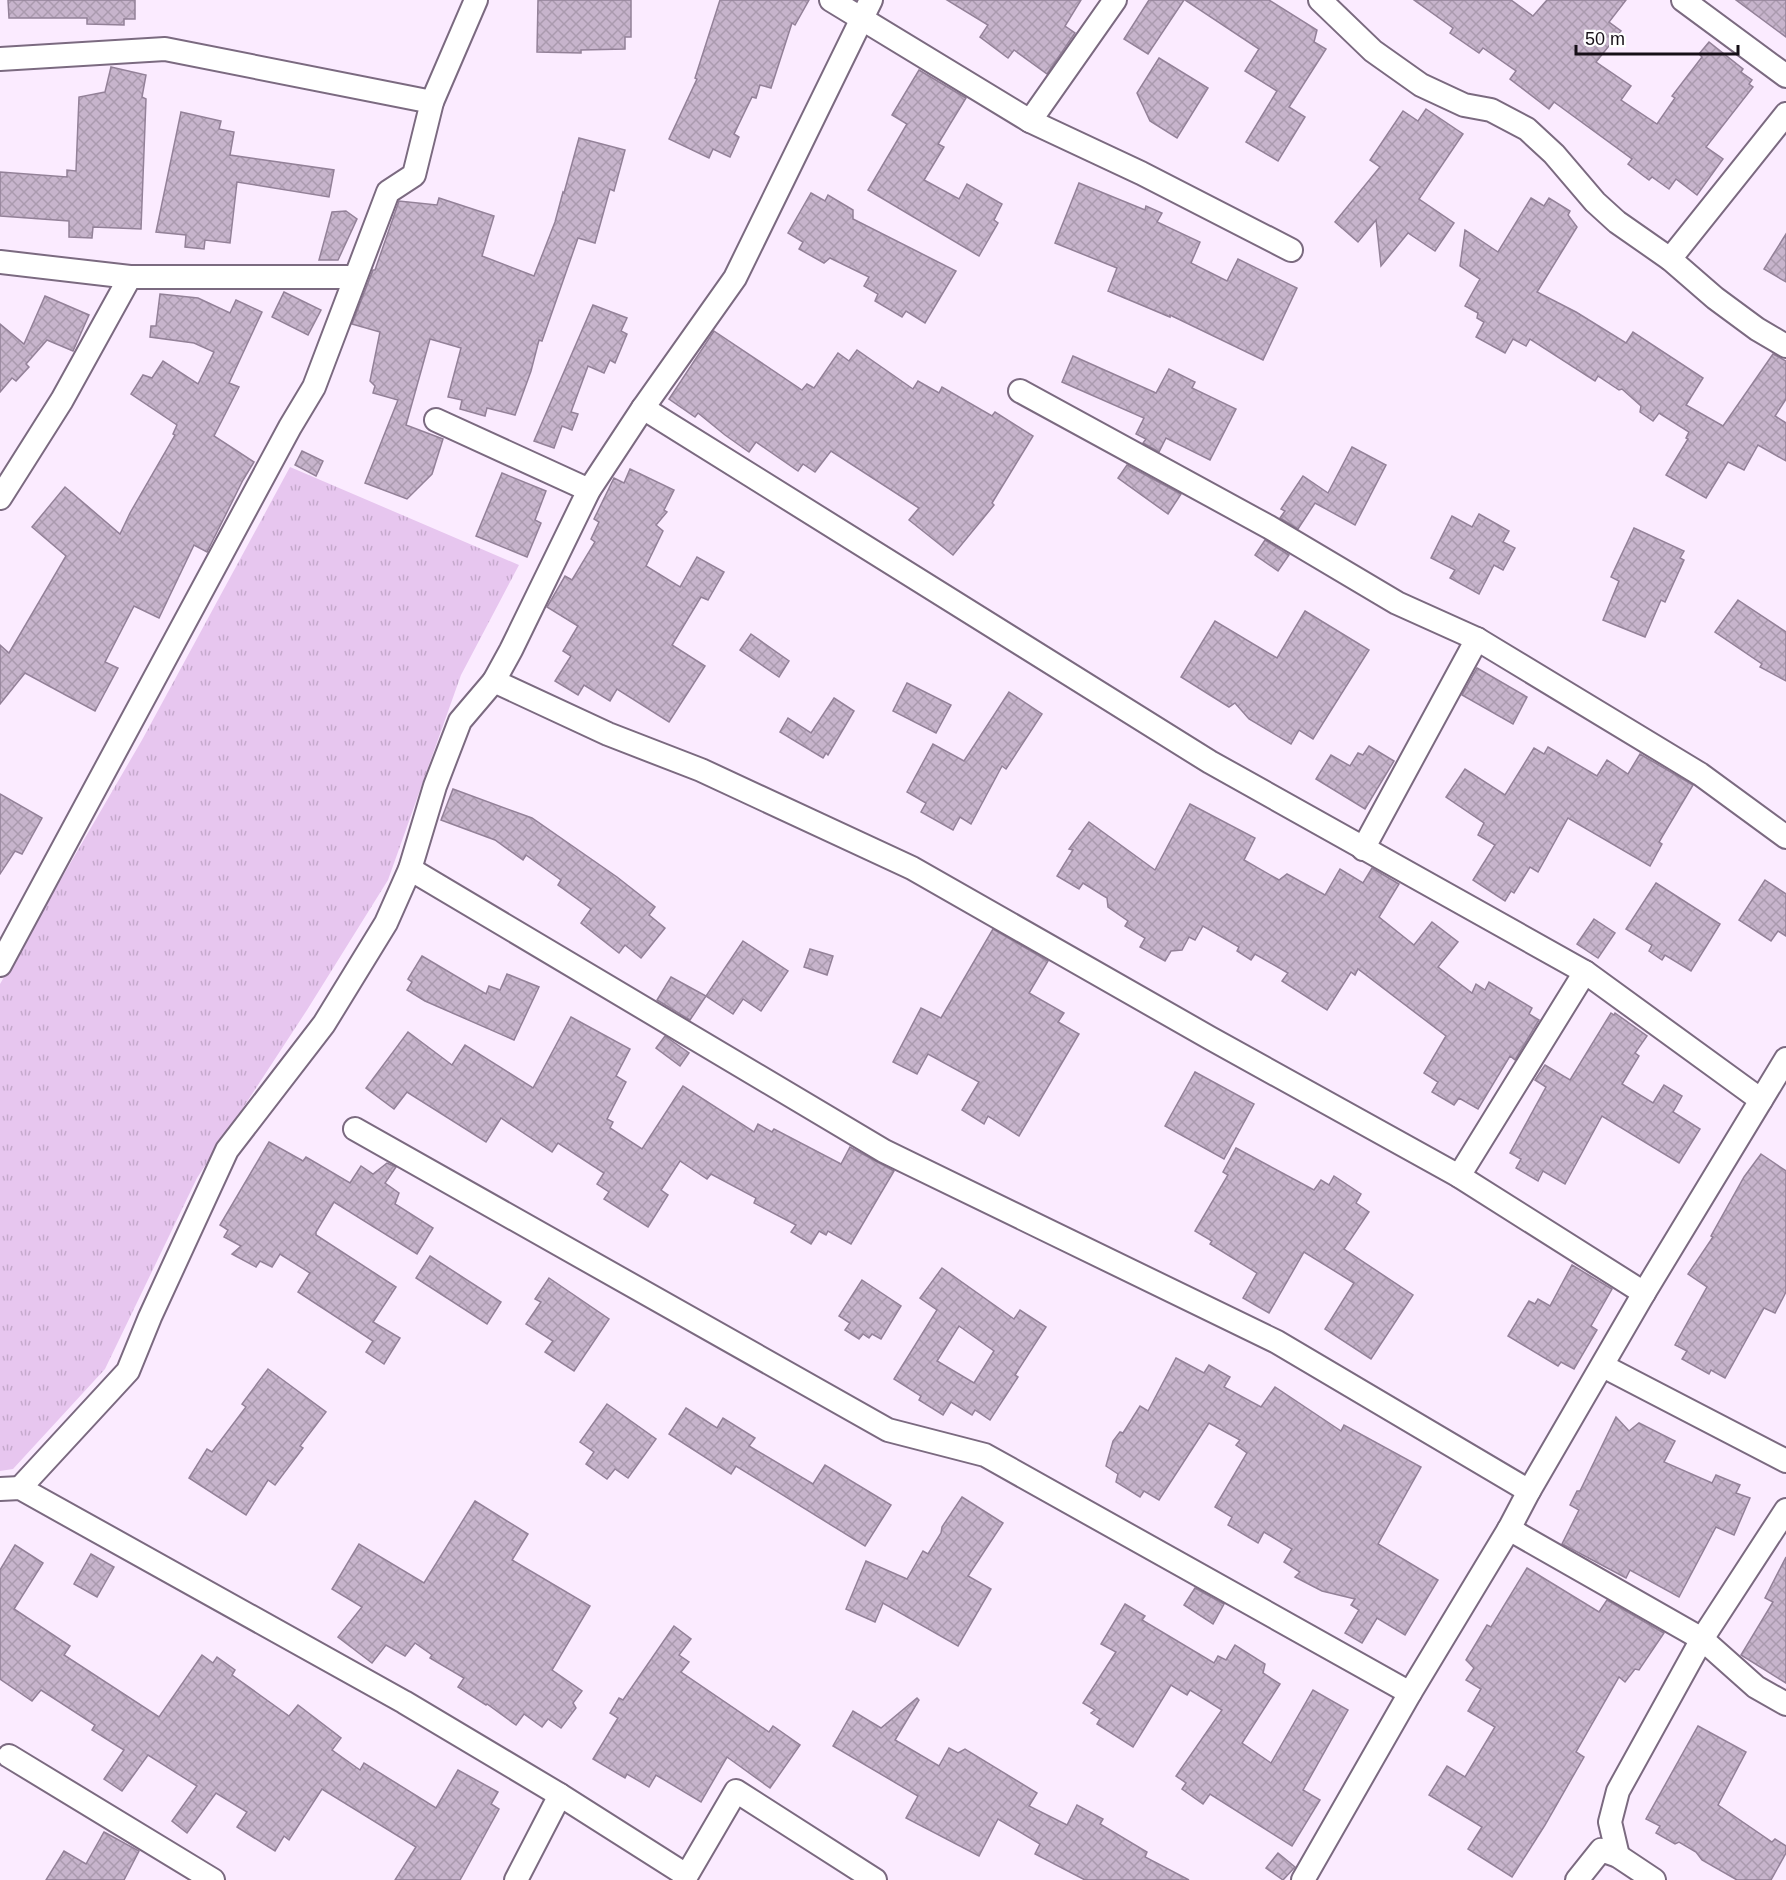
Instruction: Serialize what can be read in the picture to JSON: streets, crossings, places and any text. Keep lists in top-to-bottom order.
{
  "scale_bar": "50 m"
}
